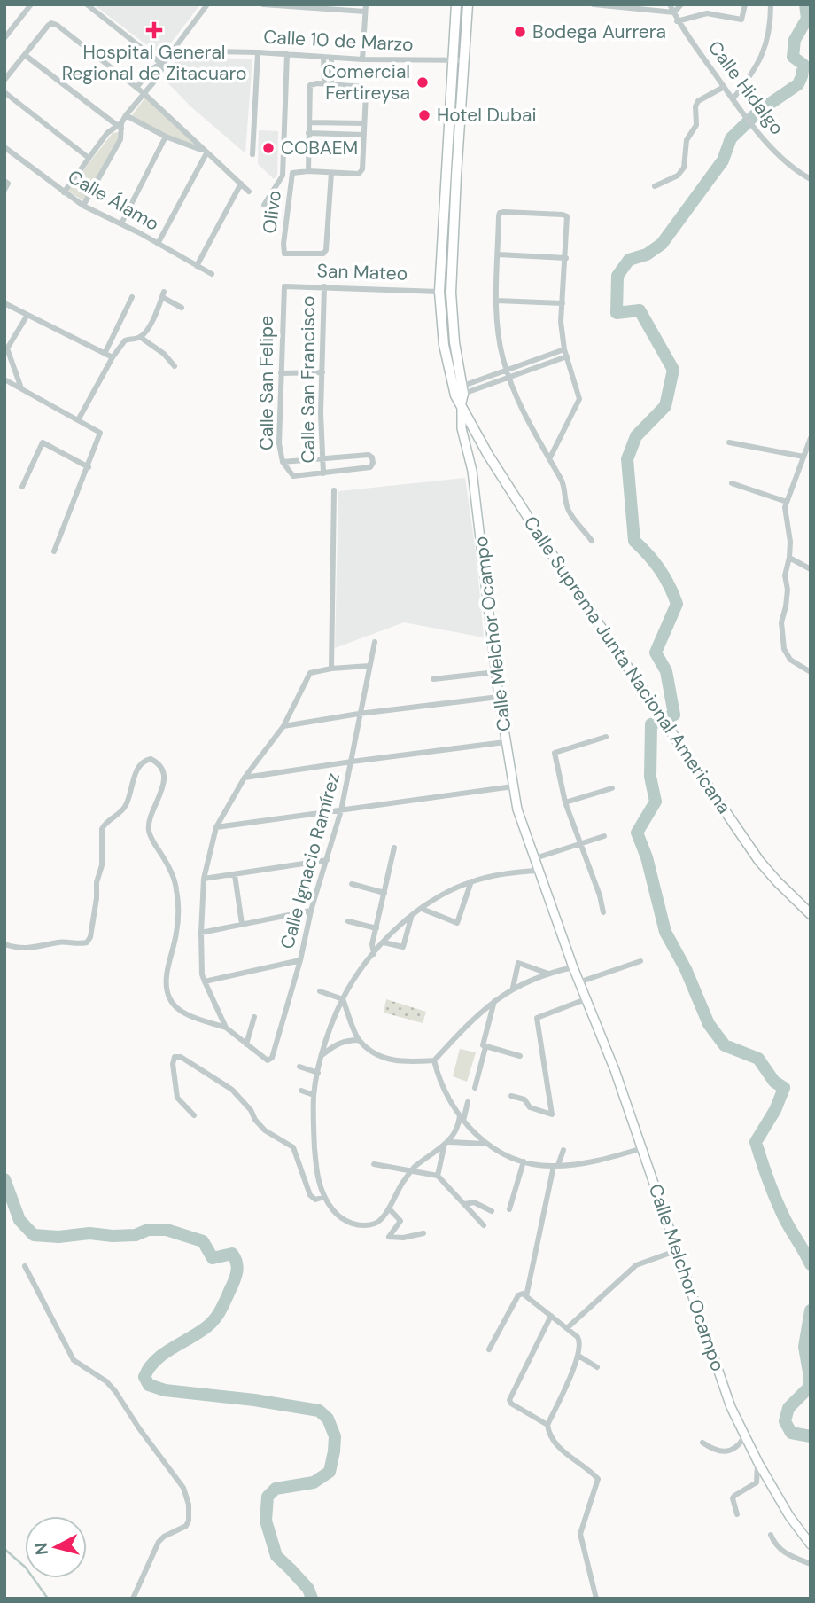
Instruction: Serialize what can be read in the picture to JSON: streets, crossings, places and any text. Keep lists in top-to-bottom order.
{
  "streets": {
    "main road": ["Calle Suprema Junta Nacional Americana"],
    "street": [
      "Calle 10 de Marzo",
      "Calle Hidalgo",
      "Calle Álamo",
      "Olivo",
      "San Mateo",
      "Calle San Francisco",
      "Calle San Felipe",
      "Calle Melchor Ocampo",
      "Calle Ignacio Ramírez"
    ]
  },
  "crossings": [
    ["San Mateo", "Calle San Francisco"],
    ["San Mateo", "Calle San Felipe"],
    ["Calle San Francisco", "Calle San Felipe"],
    ["Calle Melchor Ocampo", "Calle Suprema Junta Nacional Americana"]
  ],
  "places": {
    "health": ["Hospital General Regional de Zitacuaro"],
    "other": [
      "Bodega Aurrera",
      "Comercial Fertireysa",
      "Hotel Dubai",
      "COBAEM"
    ]
  },
  "north": "left"
}
